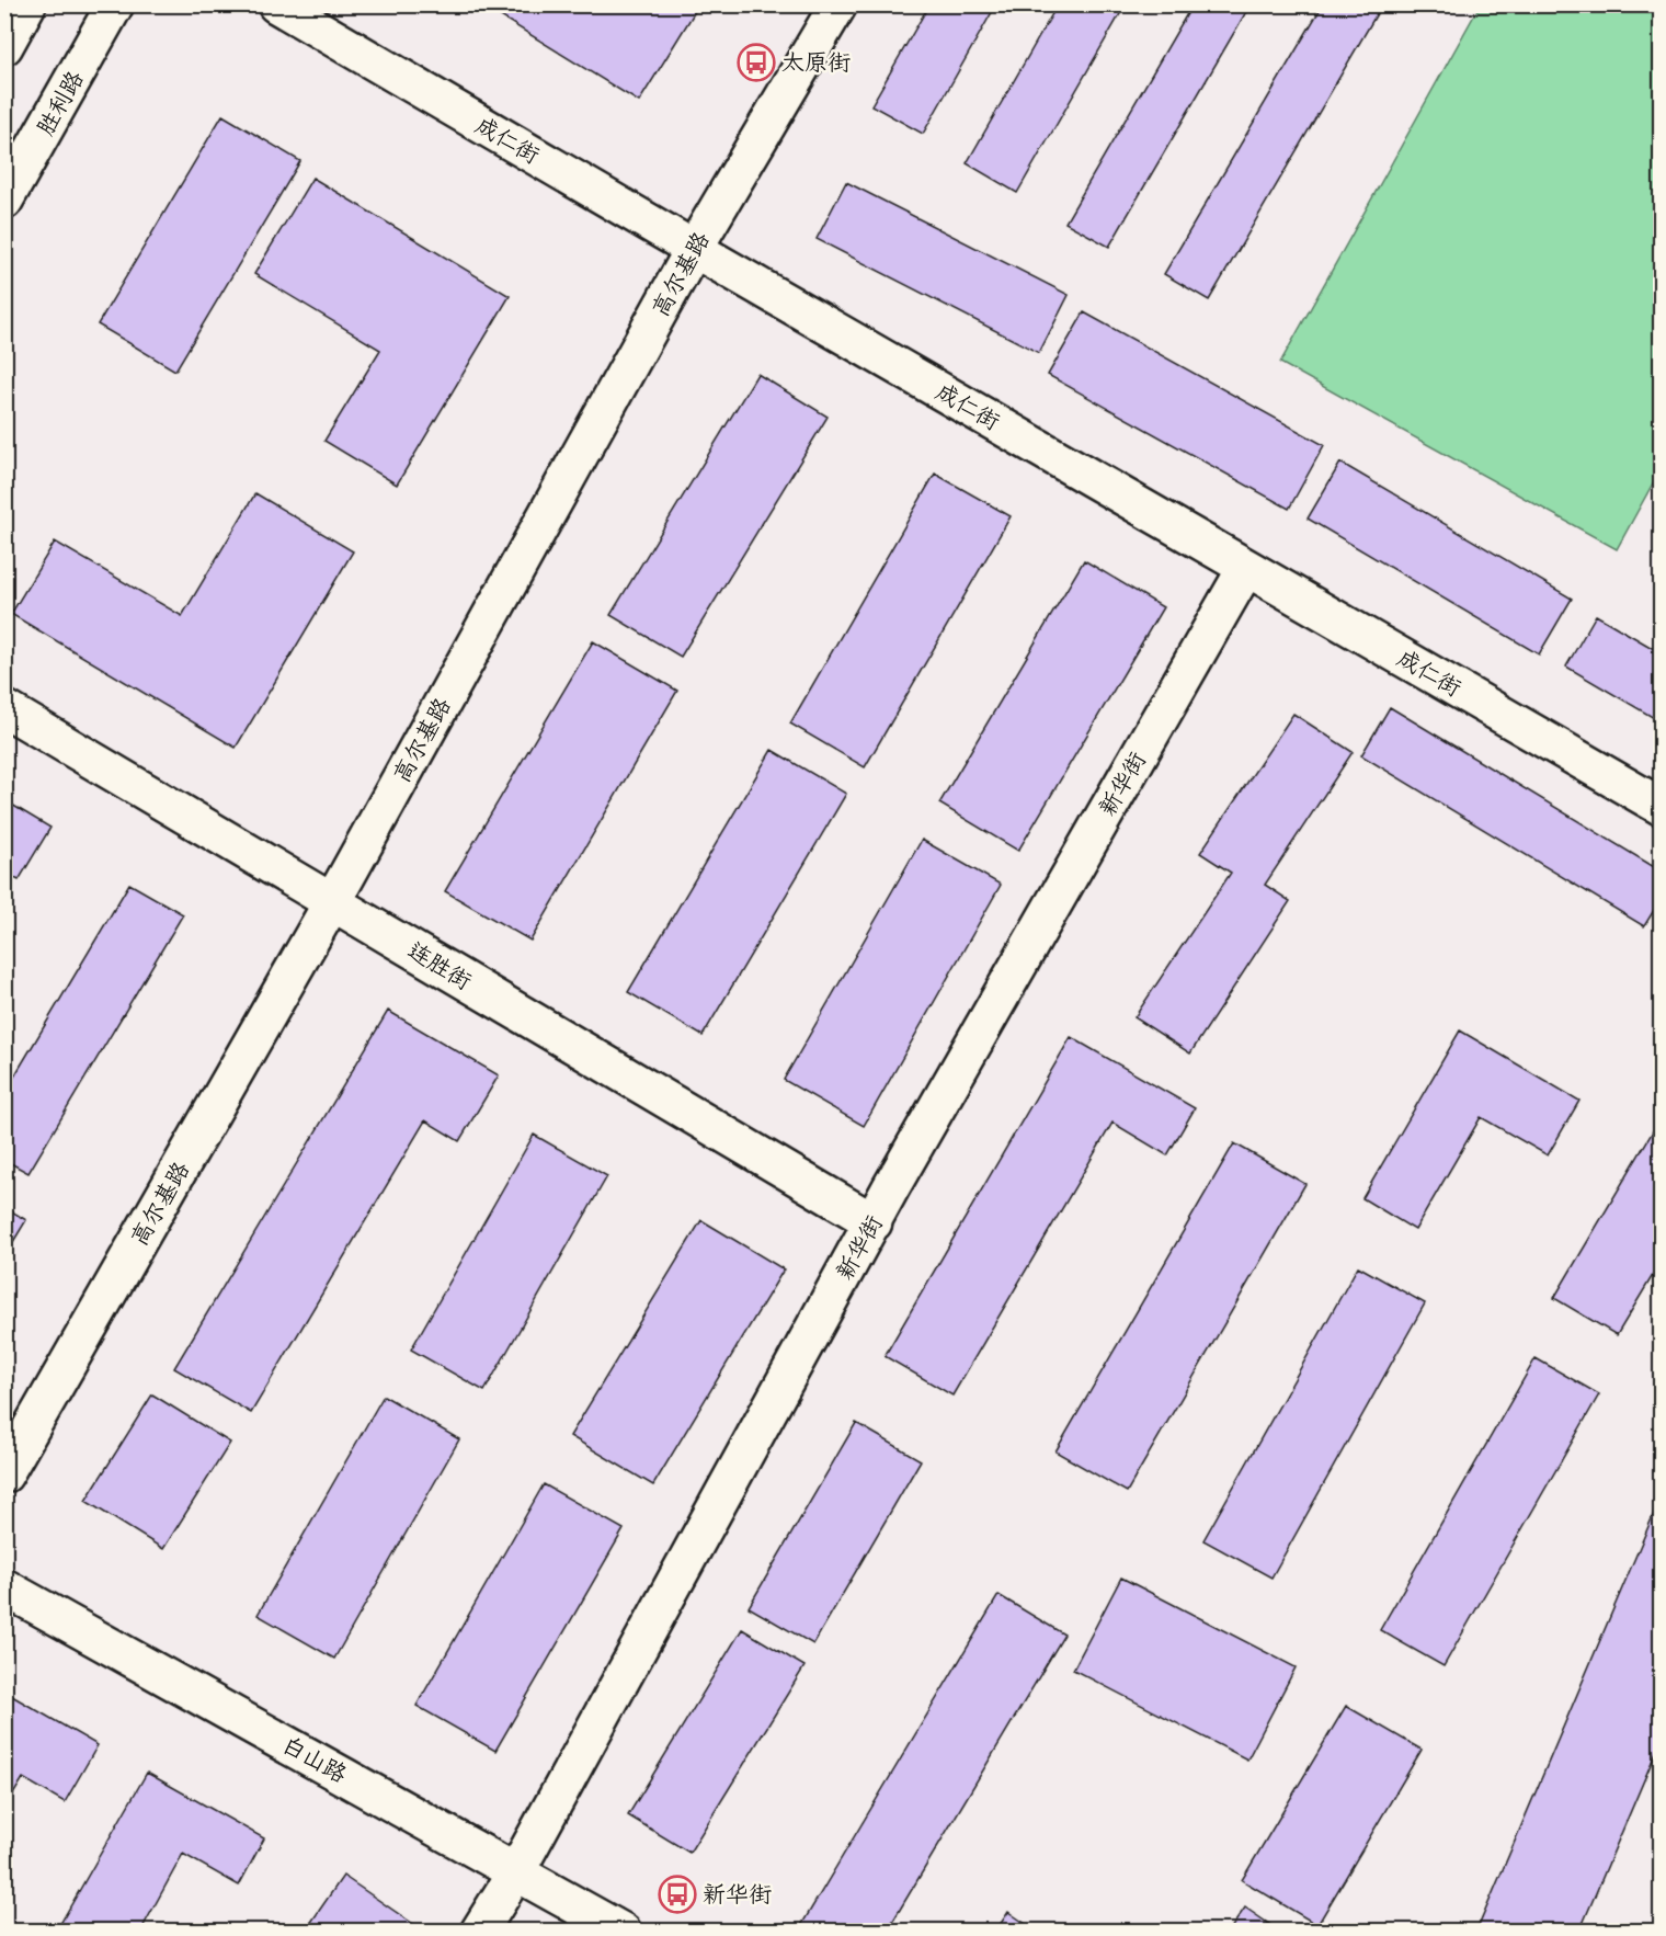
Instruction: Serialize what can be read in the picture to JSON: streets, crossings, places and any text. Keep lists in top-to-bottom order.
{
  "streets": {
    "street": [
      "胜利路",
      "成仁街",
      "高尔基路",
      "新华街",
      "连胜街",
      "白山路"
    ]
  },
  "crossings": [
    ["成仁街", "高尔基路"],
    ["成仁街", "新华街"],
    ["高尔基路", "连胜街"],
    ["新华街", "连胜街"],
    ["新华街", "白山路"]
  ],
  "places": {
    "bus stop": ["太原街", "新华街"]
  }
}
